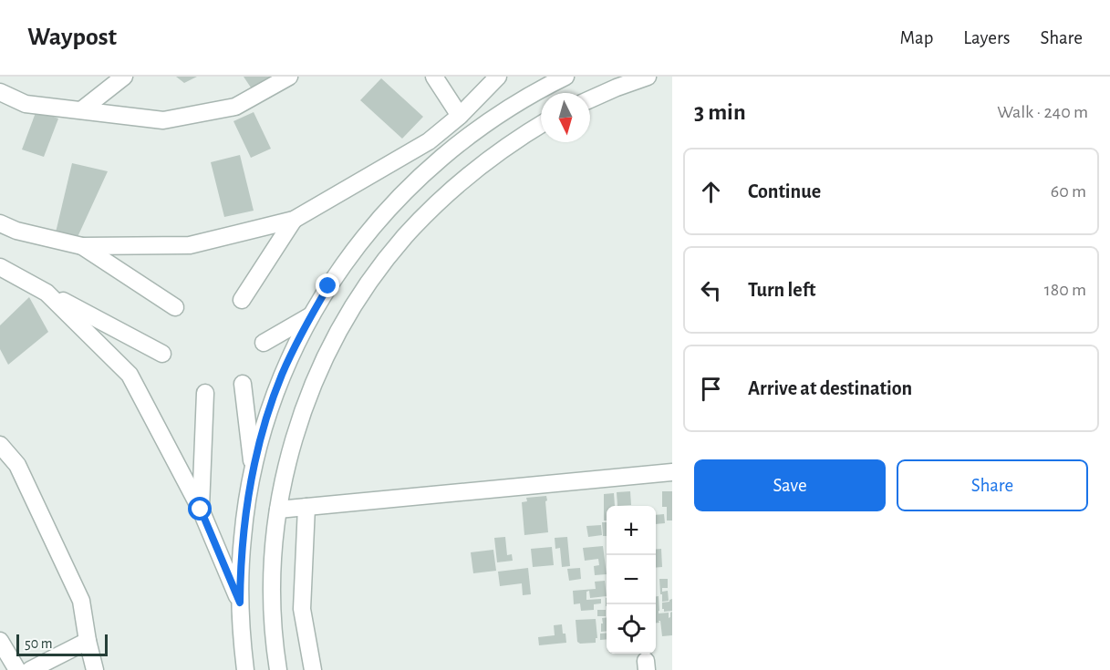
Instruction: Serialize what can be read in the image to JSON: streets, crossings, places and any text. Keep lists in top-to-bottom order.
{
  "scale_bar": "50 m",
  "north": "bottom",
  "page": {
    "header": "Waypost",
    "nav": ["Map", "Layers", "Share"],
    "heading": ["3 min", "Walk · 240 m"],
    "list": [
      ["Continue", "60 m"],
      ["Turn left", "180 m"],
      "Arrive at destination"
    ],
    "buttons": ["Save", "Share"],
    "map_buttons": ["+", "−"],
    "scale": "50 m"
  }
}
